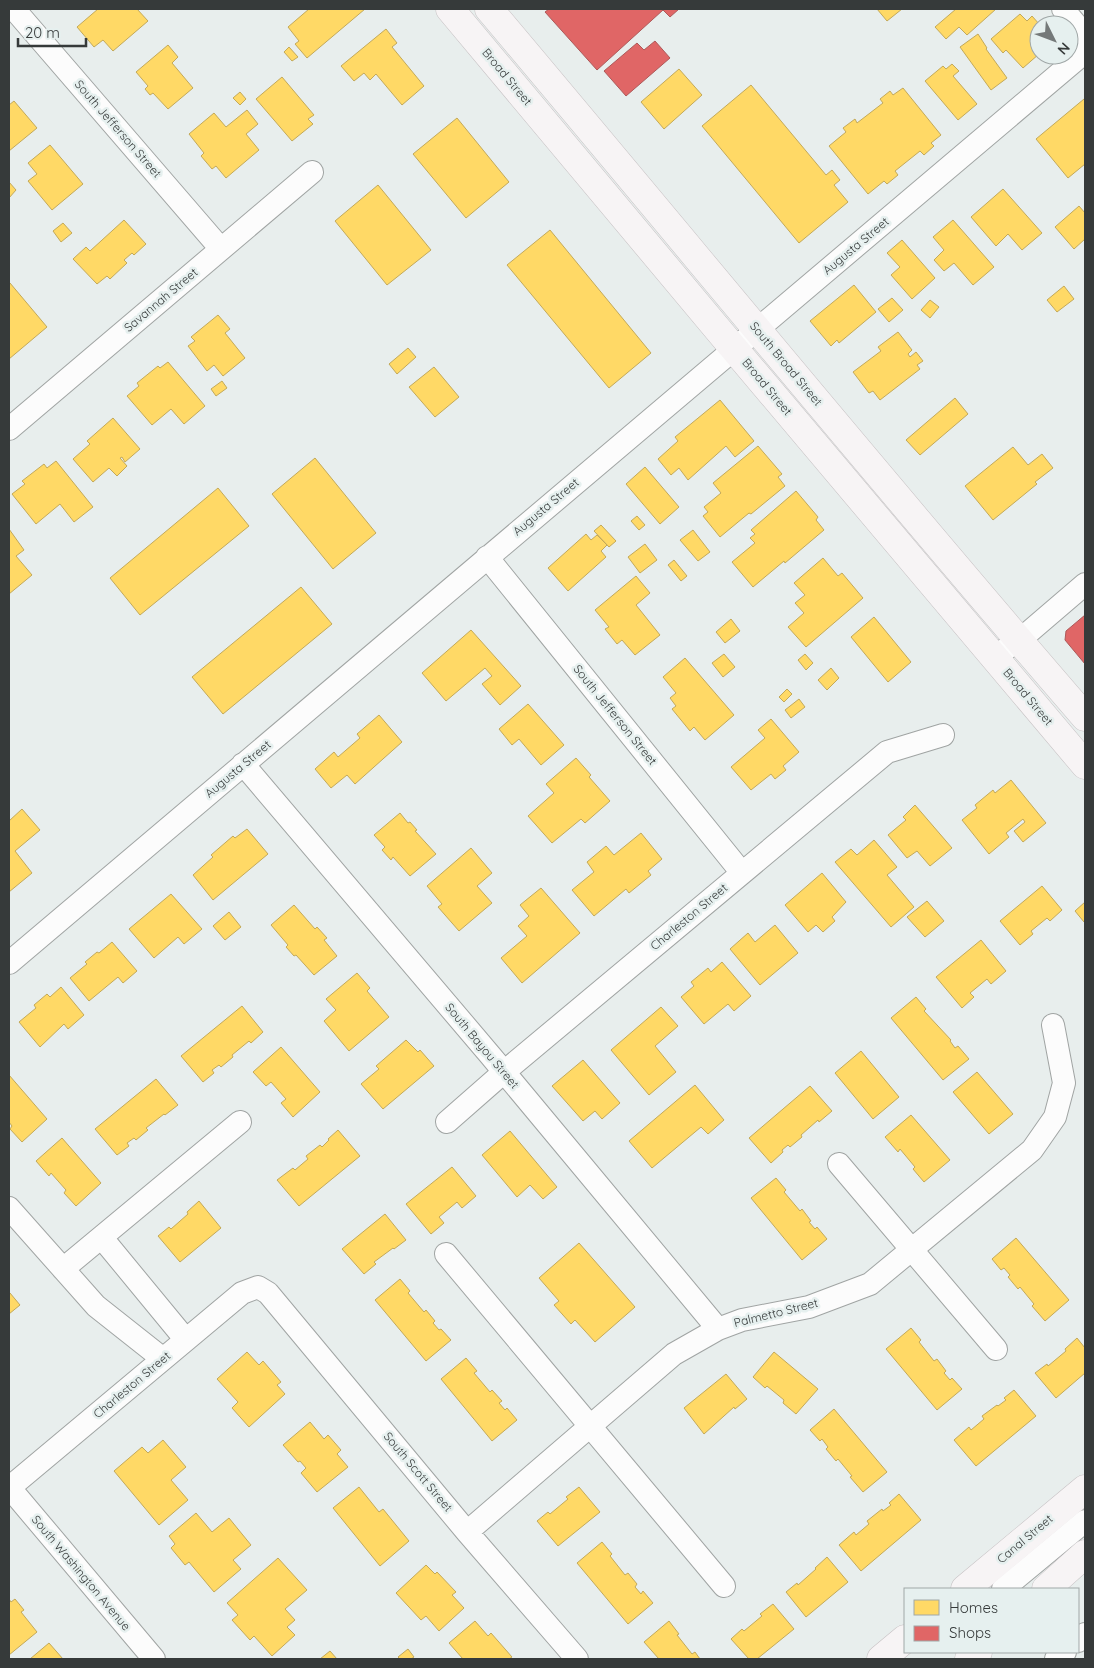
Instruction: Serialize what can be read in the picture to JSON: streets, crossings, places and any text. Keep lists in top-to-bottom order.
{
  "streets": {
    "main road": ["Broad Street", "South Broad Street", "Canal Street"],
    "street": [
      "South Jefferson Street",
      "Augusta Street",
      "Savannah Street",
      "Charleston Street",
      "South Bayou Street",
      "Palmetto Street",
      "South Scott Street",
      "South Washington Avenue"
    ]
  },
  "crossings": [
    ["Broad Street", "Augusta Street"],
    ["South Jefferson Street", "Augusta Street"],
    ["South Jefferson Street", "Savannah Street"],
    ["South Jefferson Street", "Charleston Street"],
    ["Augusta Street", "South Broad Street"],
    ["Augusta Street", "South Bayou Street"],
    ["Charleston Street", "South Bayou Street"],
    ["Charleston Street", "South Scott Street"],
    ["Charleston Street", "South Washington Avenue"],
    ["South Bayou Street", "Palmetto Street"],
    ["Palmetto Street", "South Scott Street"]
  ],
  "legend": ["Homes", "Shops"],
  "scale_bar": "20 m",
  "north": "bottom right"
}
